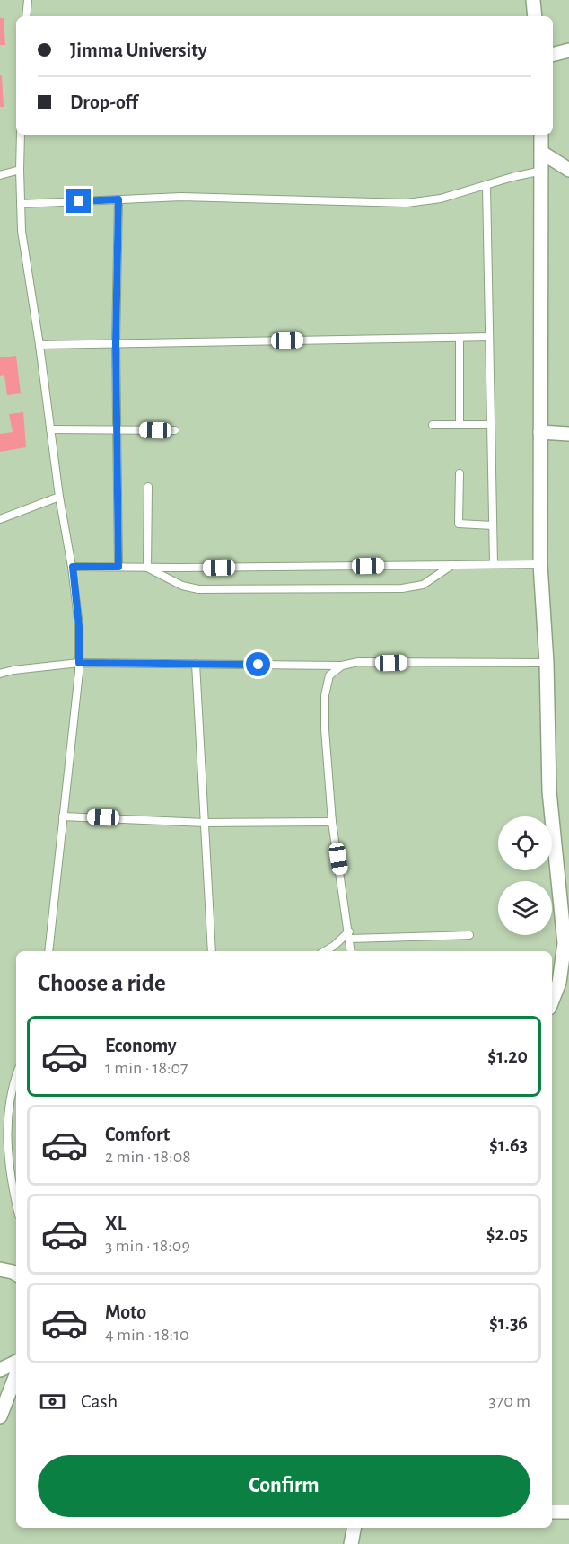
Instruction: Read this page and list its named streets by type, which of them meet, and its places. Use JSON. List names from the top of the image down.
{
  "page": {
    "banner": ["Jimma University", "Drop-off"],
    "heading": "Choose a ride",
    "list": [
      {
        "name": "Economy",
        "note": "1 min · 18:07",
        "value": "$1.20"
      },
      {
        "name": "Comfort",
        "note": "2 min · 18:08",
        "value": "$1.63"
      },
      {
        "name": "XL",
        "note": "3 min · 18:09",
        "value": "$2.05"
      },
      {
        "name": "Moto",
        "note": "4 min · 18:10",
        "value": "$1.36"
      }
    ],
    "pay": ["Cash", "370 m"],
    "buttons": "Confirm"
  }
}
